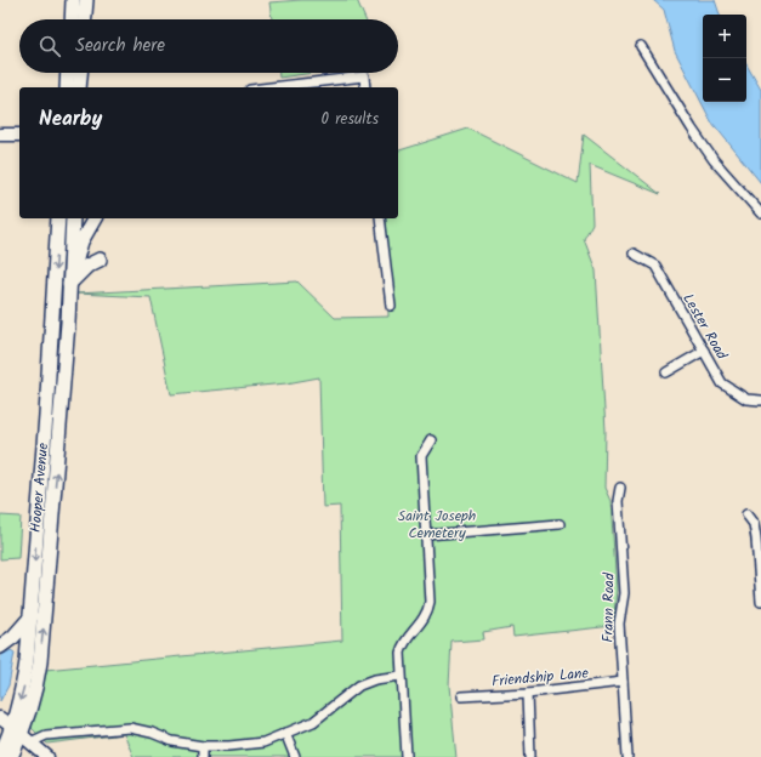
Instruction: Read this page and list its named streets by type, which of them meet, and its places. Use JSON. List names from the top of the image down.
{
  "streets": {
    "main road": ["Hooper Avenue"],
    "street": ["Lester Road", "Frann Road", "Friendship Lane"]
  },
  "crossings": [
    ["Frann Road", "Friendship Lane"]
  ],
  "parks": ["Saint Joseph Cemetery"],
  "page": {
    "map_buttons": ["+", "−"],
    "search": "Search here",
    "heading": ["Nearby", "0 results"]
  }
}
